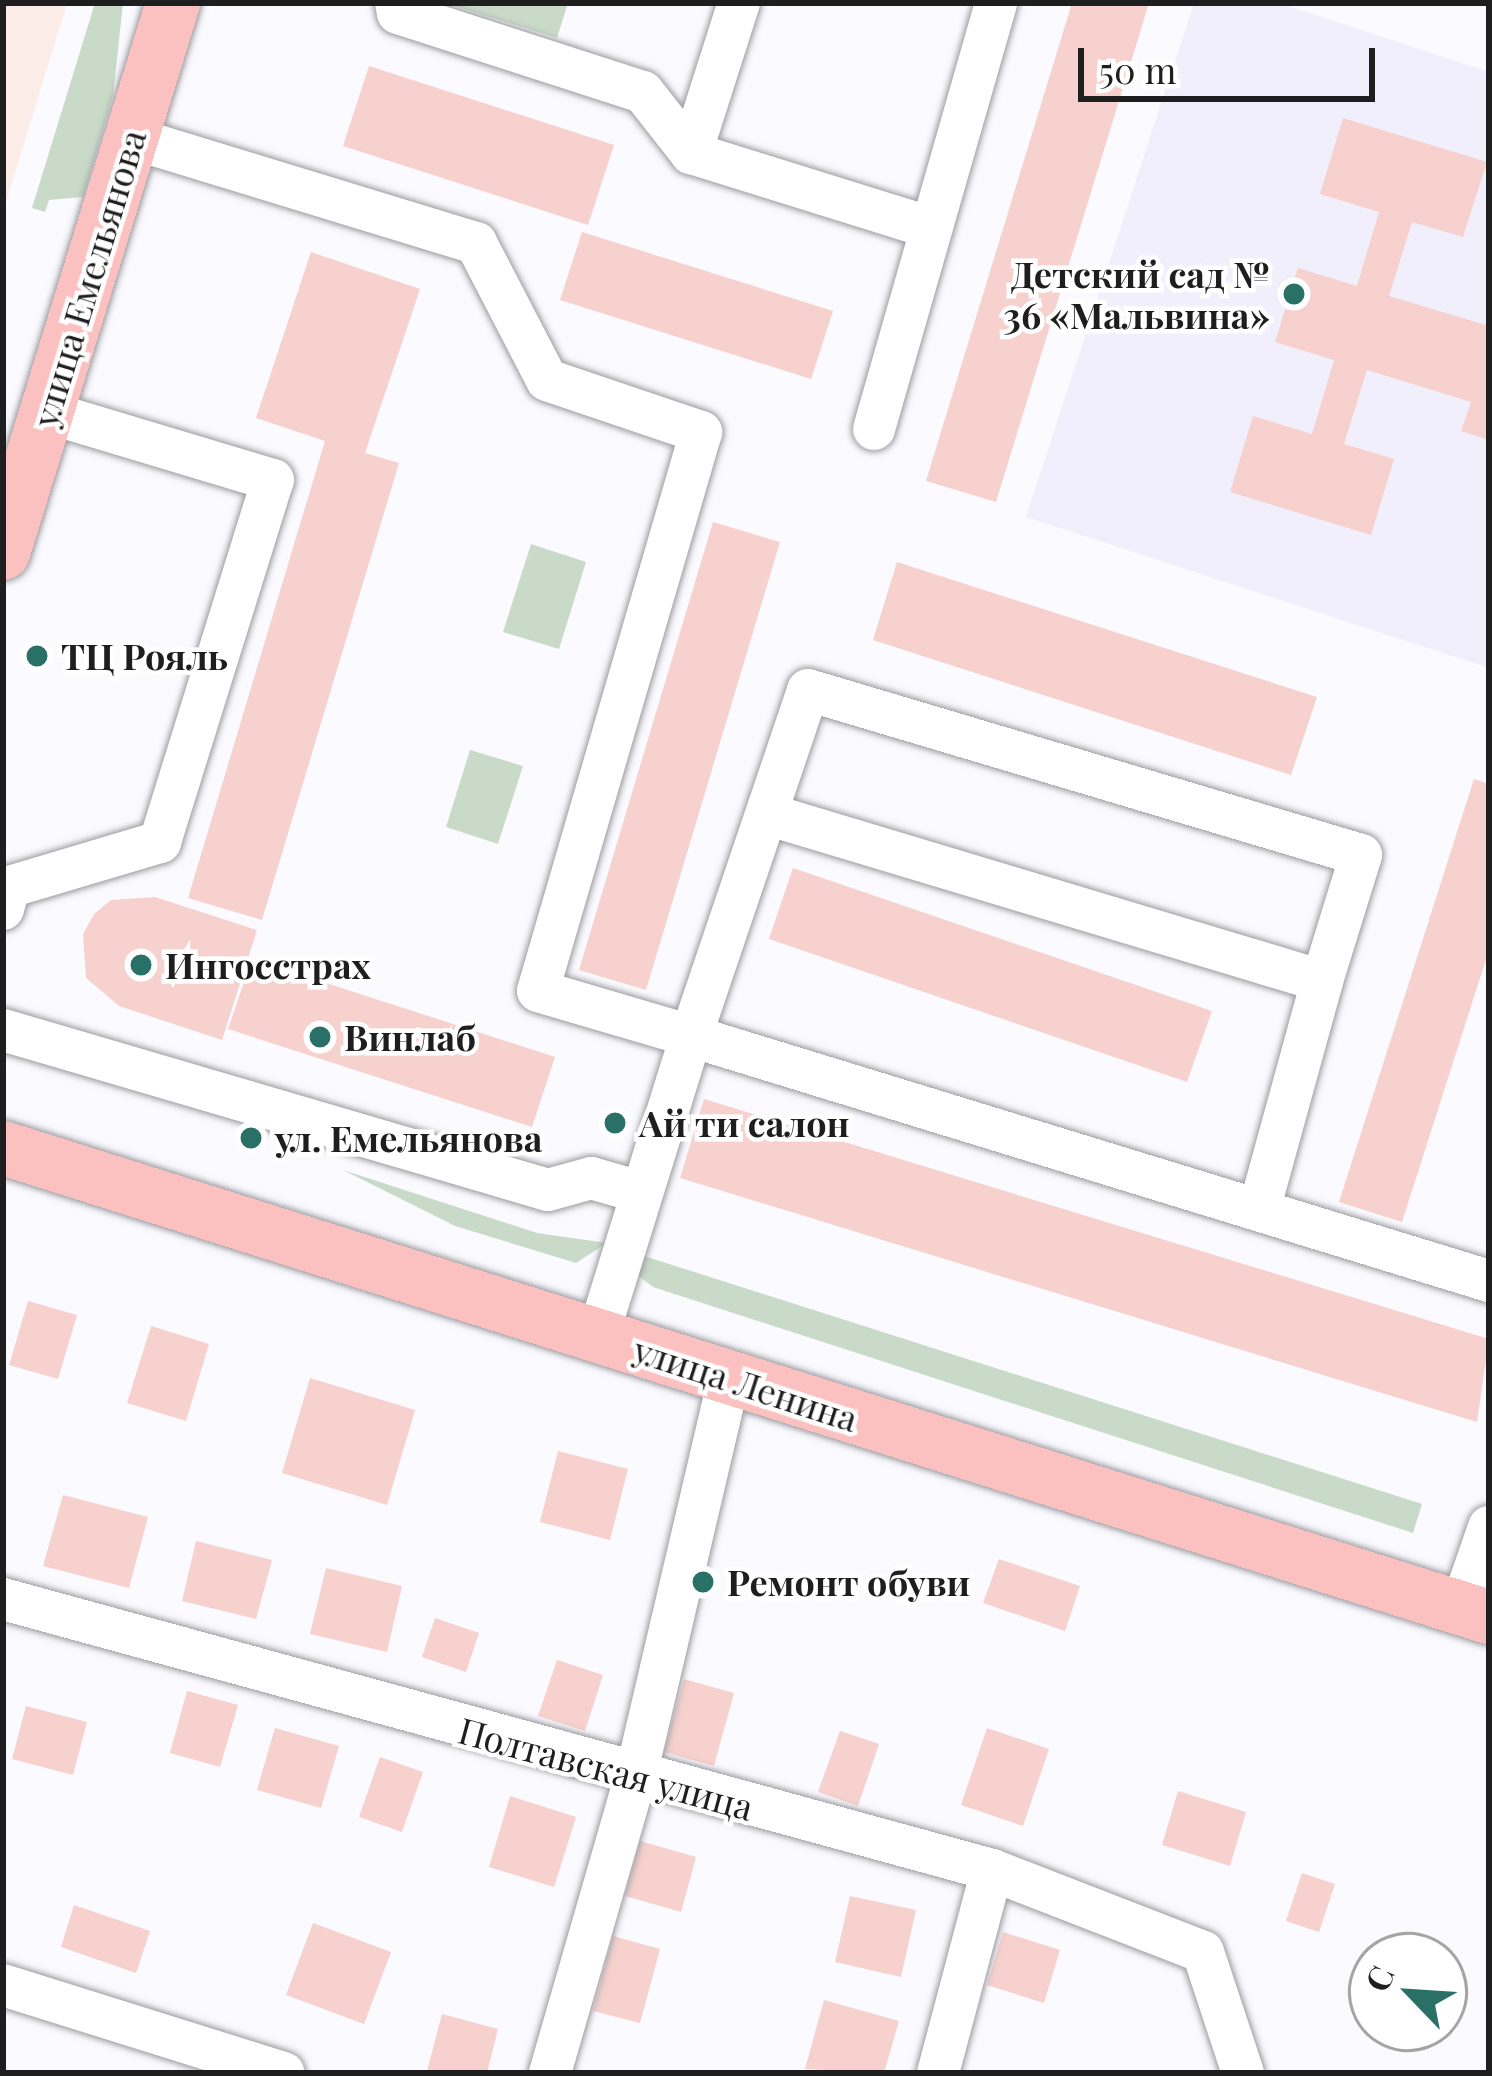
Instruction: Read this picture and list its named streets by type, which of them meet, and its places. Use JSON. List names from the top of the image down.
{
  "streets": {
    "main road": ["улица Емельянова", "улица Ленина"],
    "street": ["Полтавская улица"]
  },
  "places": [
    "Детский сад № 36 «Мальвина»",
    "ТЦ Рояль",
    "Ингосстрах",
    "Винлаб",
    "Ай ти салон",
    "ул. Емельянова",
    "Ремонт обуви"
  ],
  "scale_bar": "50 m",
  "north": "top left"
}
